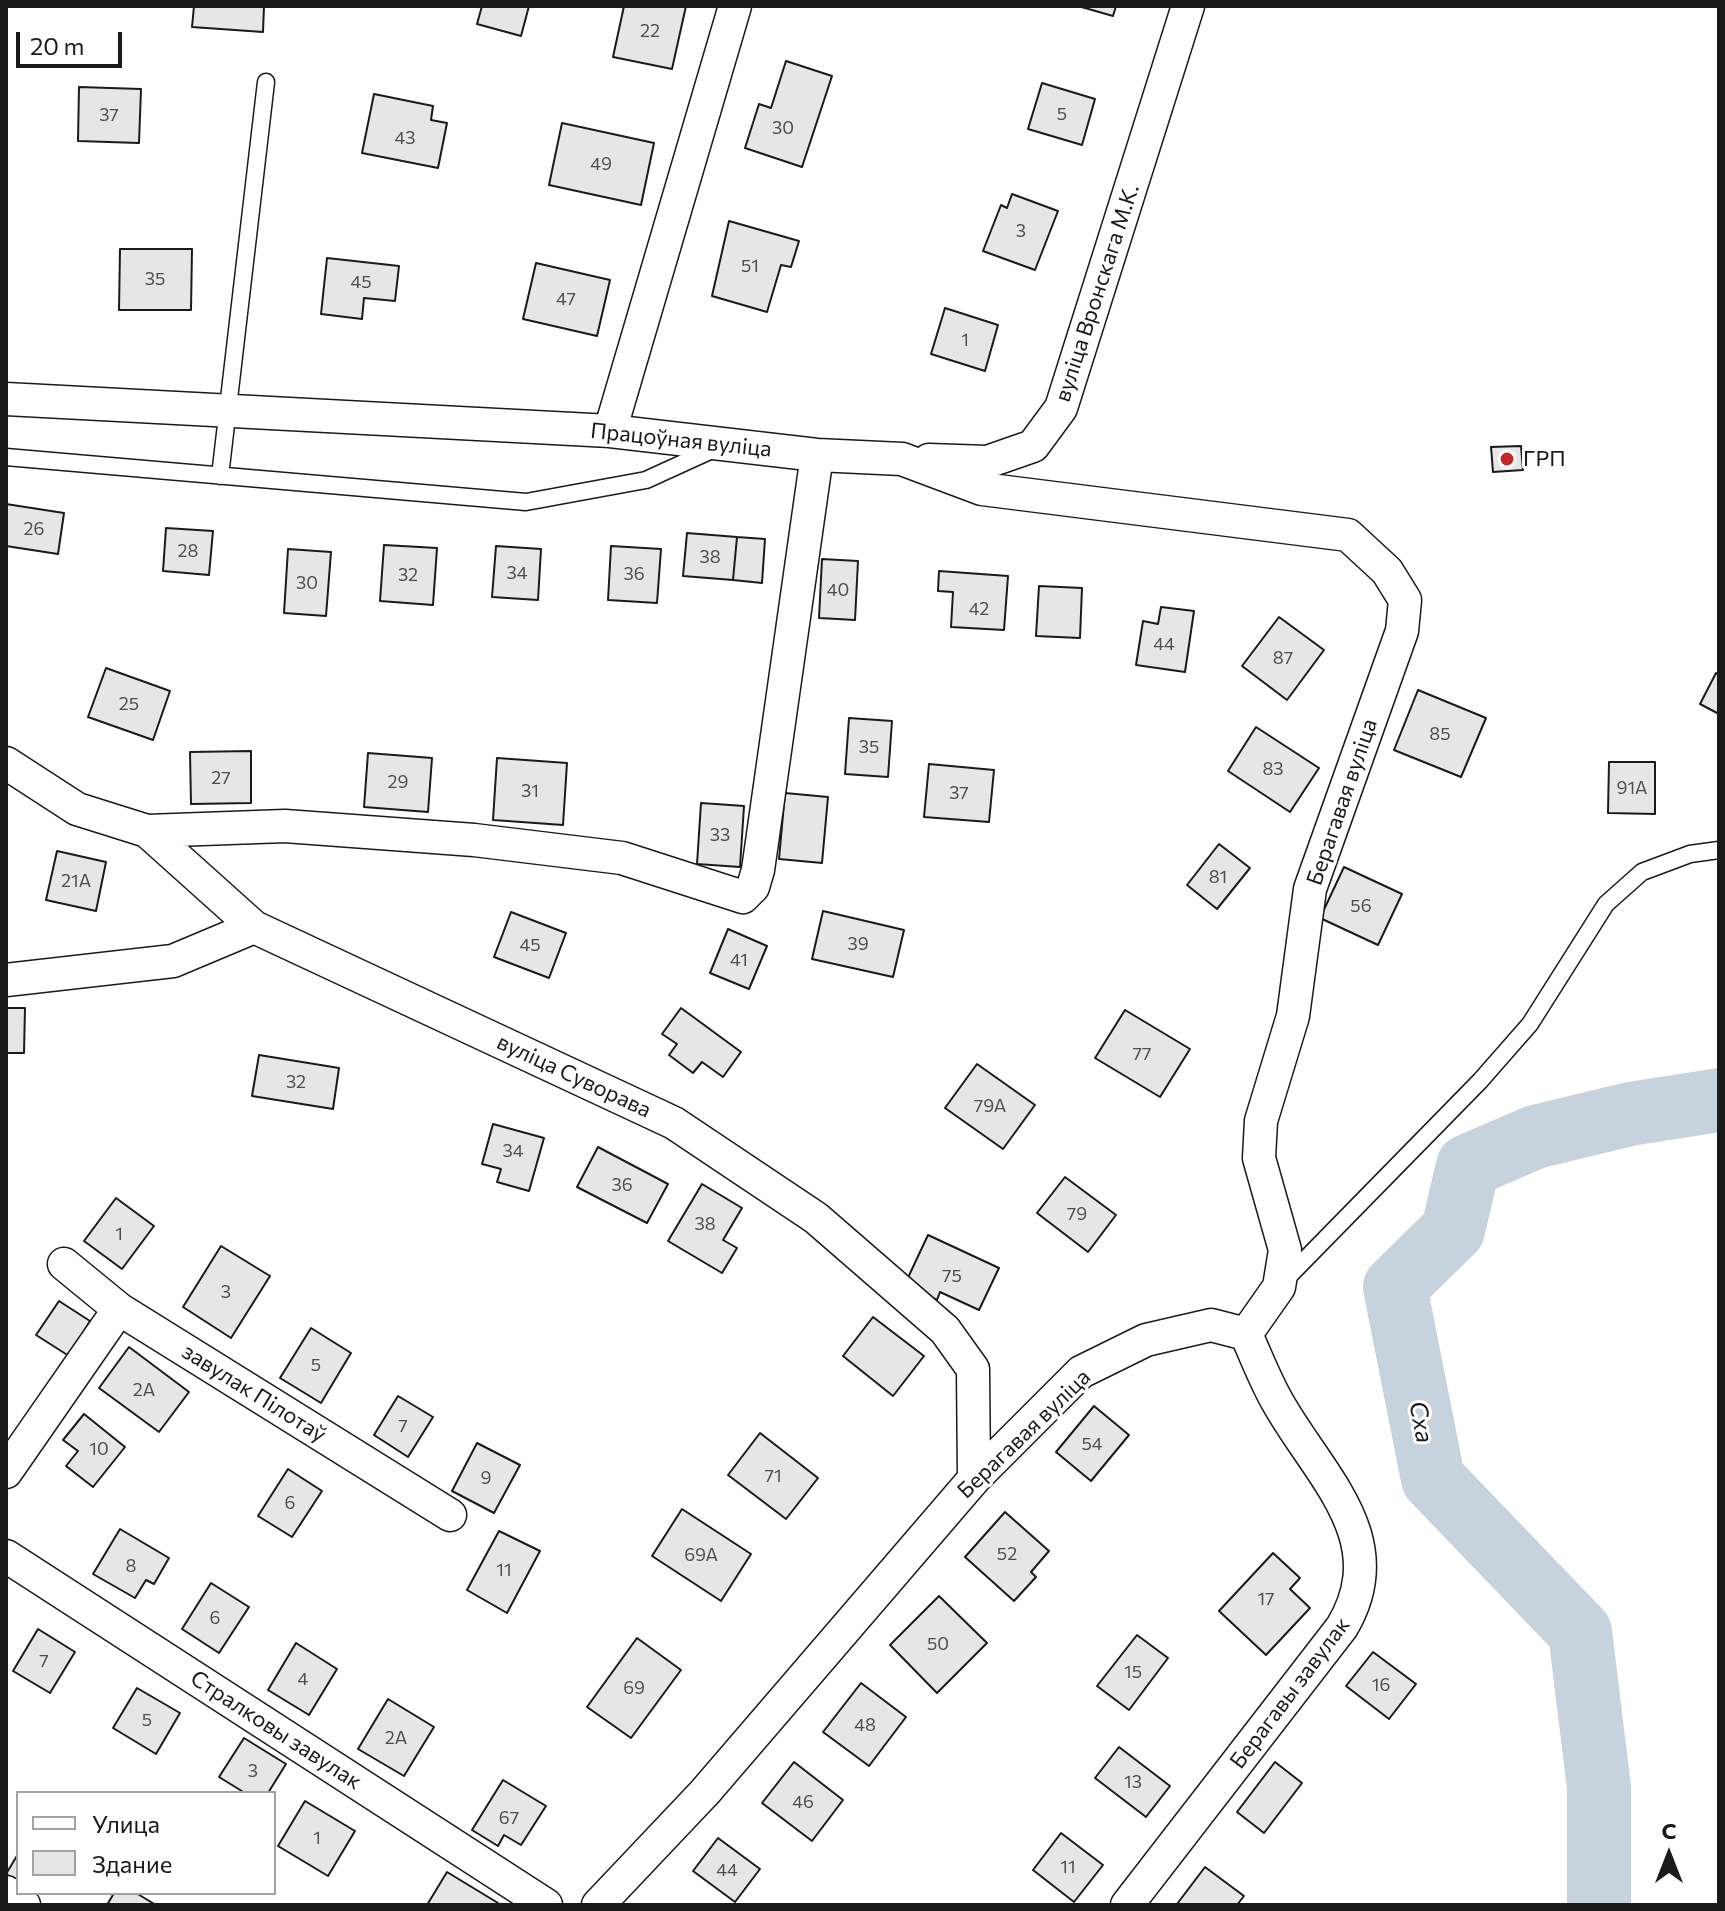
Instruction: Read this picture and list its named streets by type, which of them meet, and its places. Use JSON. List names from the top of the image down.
{
  "streets": {
    "street": [
      "вуліца Вронскага М.К.",
      "Працоўная вуліца",
      "Берагавая вуліца",
      "вуліца Суворава",
      "завулак Пілотаў",
      "Берагавы завулак",
      "Стралковы завулак"
    ]
  },
  "crossings": [
    ["вуліца Вронскага М.К.", "Працоўная вуліца"],
    ["Працоўная вуліца", "Берагавая вуліца"],
    ["Берагавая вуліца", "вуліца Суворава"],
    ["Берагавая вуліца", "Берагавы завулак"]
  ],
  "water": ["Сха"],
  "places": ["ГРП"],
  "house_numbers": [
    "22",
    "5",
    "37",
    "30",
    "43",
    "49",
    "3",
    "51",
    "35",
    "45",
    "47",
    "1",
    "26",
    "28",
    "38",
    "34",
    "36",
    "32",
    "30",
    "40",
    "42",
    "44",
    "87",
    "25",
    "85",
    "35",
    "83",
    "27",
    "29",
    "91А",
    "31",
    "37",
    "33",
    "81",
    "21А",
    "56",
    "39",
    "45",
    "41",
    "77",
    "32",
    "79А",
    "34",
    "36",
    "79",
    "38",
    "1",
    "75",
    "3",
    "5",
    "2А",
    "7",
    "54",
    "10",
    "71",
    "9",
    "6",
    "52",
    "69А",
    "8",
    "11",
    "17",
    "6",
    "50",
    "7",
    "15",
    "4",
    "16",
    "69",
    "5",
    "48",
    "2А",
    "3",
    "13",
    "46",
    "67",
    "1",
    "11",
    "44"
  ],
  "legend": ["Улица", "Здание"],
  "scale_bar": "20 m",
  "north": "top"
}
